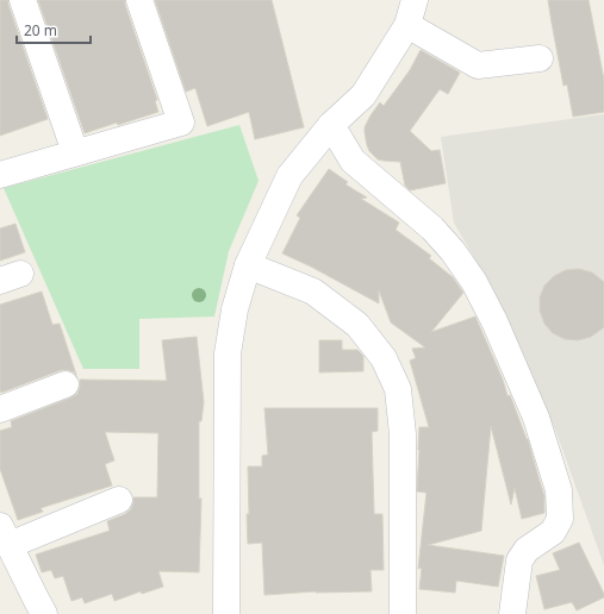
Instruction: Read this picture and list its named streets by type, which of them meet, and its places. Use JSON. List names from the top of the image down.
{
  "scale_bar": "20 m"
}
